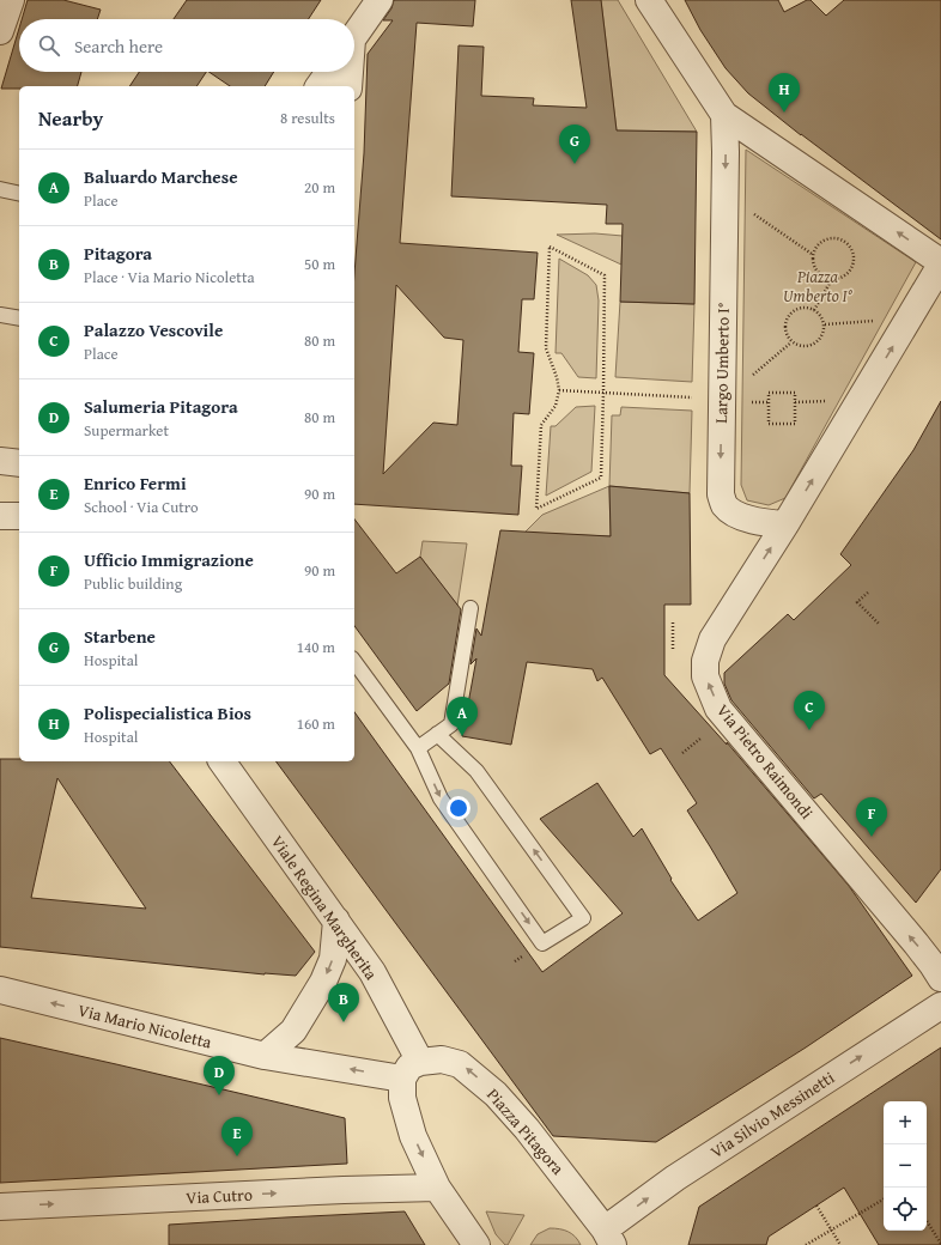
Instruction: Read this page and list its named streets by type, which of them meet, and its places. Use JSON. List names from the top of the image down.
{
  "streets": {
    "street": [
      "Largo Umberto I°",
      "Via Pietro Raimondi",
      "Viale Regina Margherita",
      "Via Mario Nicoletta",
      "Via Silvio Messinetti",
      "Piazza Pitagora",
      "Via Cutro"
    ]
  },
  "crossings": [
    ["Largo Umberto I°", "Via Pietro Raimondi"],
    ["Viale Regina Margherita", "Via Mario Nicoletta"],
    ["Viale Regina Margherita", "Piazza Pitagora"],
    ["Via Mario Nicoletta", "Piazza Pitagora"],
    ["Via Silvio Messinetti", "Piazza Pitagora"]
  ],
  "one_way": [
    "Largo Umberto I°",
    "Via Pietro Raimondi",
    "Via Mario Nicoletta",
    "Via Silvio Messinetti",
    "Piazza Pitagora",
    "Via Cutro"
  ],
  "parks": ["Piazza Umberto I°"],
  "page": {
    "search": "Search here",
    "pins": [
      "H",
      "G",
      "C",
      "A",
      "F",
      "B",
      "D",
      "E"
    ],
    "heading": ["Nearby", "8 results"],
    "list": [
      {
        "mark": "A",
        "name": "Baluardo Marchese",
        "note": "Place",
        "value": "20 m"
      },
      {
        "mark": "B",
        "name": "Pitagora",
        "note": "Place · Via Mario Nicoletta",
        "value": "50 m"
      },
      {
        "mark": "C",
        "name": "Palazzo Vescovile",
        "note": "Place",
        "value": "80 m"
      },
      {
        "mark": "D",
        "name": "Salumeria Pitagora",
        "note": "Supermarket",
        "value": "80 m"
      },
      {
        "mark": "E",
        "name": "Enrico Fermi",
        "note": "School · Via Cutro",
        "value": "90 m"
      },
      {
        "mark": "F",
        "name": "Ufficio Immigrazione",
        "note": "Public building",
        "value": "90 m"
      },
      {
        "mark": "G",
        "name": "Starbene",
        "note": "Hospital",
        "value": "140 m"
      },
      {
        "mark": "H",
        "name": "Polispecialistica Bios",
        "note": "Hospital",
        "value": "160 m"
      }
    ],
    "map_buttons": ["+", "−"]
  }
}
